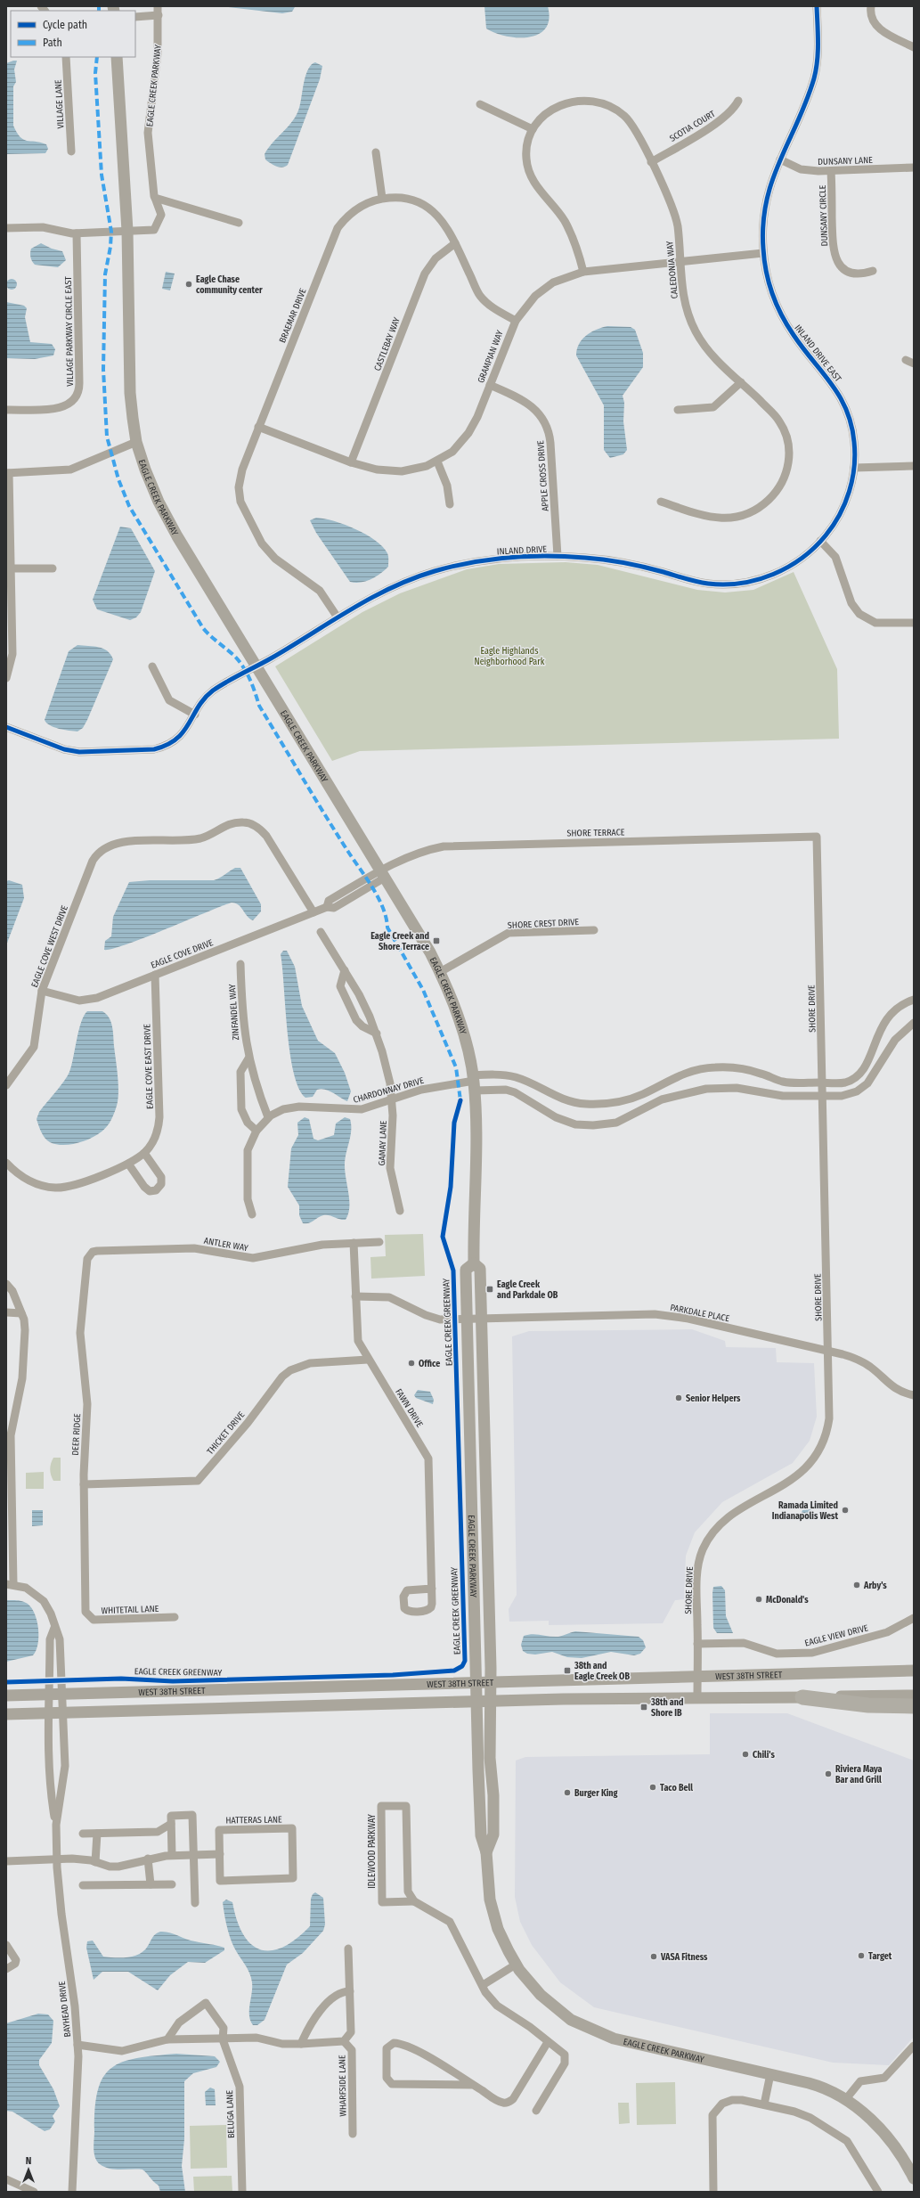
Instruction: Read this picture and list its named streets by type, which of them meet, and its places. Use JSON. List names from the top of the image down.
{
  "streets": {
    "main road": ["EAGLE CREEK PARKWAY", "WEST 38TH STREET"],
    "street": [
      "VILLAGE LANE",
      "SCOTIA COURT",
      "DUNSANY LANE",
      "DUNSANY CIRCLE",
      "CALEDONIA WAY",
      "BRAEMAR DRIVE",
      "VILLAGE PARKWAY CIRCLE EAST",
      "CASTLEBAY WAY",
      "INLAND DRIVE EAST",
      "GRAMPIAN WAY",
      "APPLE CROSS DRIVE",
      "INLAND DRIVE",
      "SHORE TERRACE",
      "SHORE CREST DRIVE",
      "EAGLE COVE WEST DRIVE",
      "EAGLE COVE DRIVE",
      "SHORE DRIVE",
      "ZINFANDEL WAY",
      "EAGLE COVE EAST DRIVE",
      "CHARDONNAY DRIVE",
      "GAMAY LANE",
      "ANTLER WAY",
      "PARKDALE PLACE",
      "FAWN DRIVE",
      "THICKET DRIVE",
      "DEER RIDGE",
      "WHITETAIL LANE",
      "EAGLE VIEW DRIVE",
      "HATTERAS LANE",
      "IDLEWOOD PARKWAY",
      "BAYHEAD DRIVE",
      "WHARFSIDE LANE",
      "BELUGA LANE"
    ],
    "cycle path": ["EAGLE CREEK GREENWAY"]
  },
  "crossings": [
    ["EAGLE CREEK PARKWAY", "INLAND DRIVE"],
    ["EAGLE CREEK PARKWAY", "SHORE TERRACE"],
    ["EAGLE CREEK PARKWAY", "SHORE CREST DRIVE"],
    ["EAGLE CREEK PARKWAY", "EAGLE COVE DRIVE"],
    ["EAGLE CREEK PARKWAY", "CHARDONNAY DRIVE"],
    ["EAGLE CREEK PARKWAY", "PARKDALE PLACE"],
    ["EAGLE CREEK PARKWAY", "WEST 38TH STREET"],
    ["SCOTIA COURT", "CALEDONIA WAY"],
    ["DUNSANY LANE", "DUNSANY CIRCLE"],
    ["DUNSANY LANE", "INLAND DRIVE EAST"],
    ["CALEDONIA WAY", "GRAMPIAN WAY"],
    ["BRAEMAR DRIVE", "CASTLEBAY WAY"],
    ["BRAEMAR DRIVE", "GRAMPIAN WAY"],
    ["BRAEMAR DRIVE", "INLAND DRIVE"],
    ["CASTLEBAY WAY", "GRAMPIAN WAY"],
    ["INLAND DRIVE EAST", "GRAMPIAN WAY"],
    ["INLAND DRIVE EAST", "INLAND DRIVE"],
    ["GRAMPIAN WAY", "APPLE CROSS DRIVE"],
    ["APPLE CROSS DRIVE", "INLAND DRIVE"],
    ["SHORE TERRACE", "EAGLE COVE DRIVE"],
    ["SHORE TERRACE", "SHORE DRIVE"],
    ["EAGLE COVE WEST DRIVE", "EAGLE COVE DRIVE"],
    ["EAGLE COVE DRIVE", "EAGLE COVE EAST DRIVE"],
    ["SHORE DRIVE", "PARKDALE PLACE"],
    ["SHORE DRIVE", "EAGLE VIEW DRIVE"],
    ["SHORE DRIVE", "WEST 38TH STREET"],
    ["ZINFANDEL WAY", "CHARDONNAY DRIVE"],
    ["CHARDONNAY DRIVE", "GAMAY LANE"],
    ["ANTLER WAY", "FAWN DRIVE"],
    ["ANTLER WAY", "DEER RIDGE"],
    ["PARKDALE PLACE", "FAWN DRIVE"],
    ["FAWN DRIVE", "THICKET DRIVE"],
    ["THICKET DRIVE", "DEER RIDGE"],
    ["DEER RIDGE", "WHITETAIL LANE"],
    ["WEST 38TH STREET", "BAYHEAD DRIVE"]
  ],
  "parks": ["Eagle Highlands Neighborhood Park"],
  "places": {
    "other": [
      "Eagle Chase community center",
      "Office",
      "Senior Helpers",
      "Ramada Limited Indianapolis West",
      "Arby's",
      "McDonald's",
      "Chili's",
      "Riviera Maya Bar and Grill",
      "Taco Bell",
      "Burger King",
      "Target",
      "VASA Fitness"
    ],
    "transit": [
      "Eagle Creek and Shore Terrace",
      "Eagle Creek and Parkdale OB",
      "38th and Eagle Creek OB",
      "38th and Shore IB"
    ]
  },
  "legend": ["Cycle path", "Path"],
  "north": "top"
}
